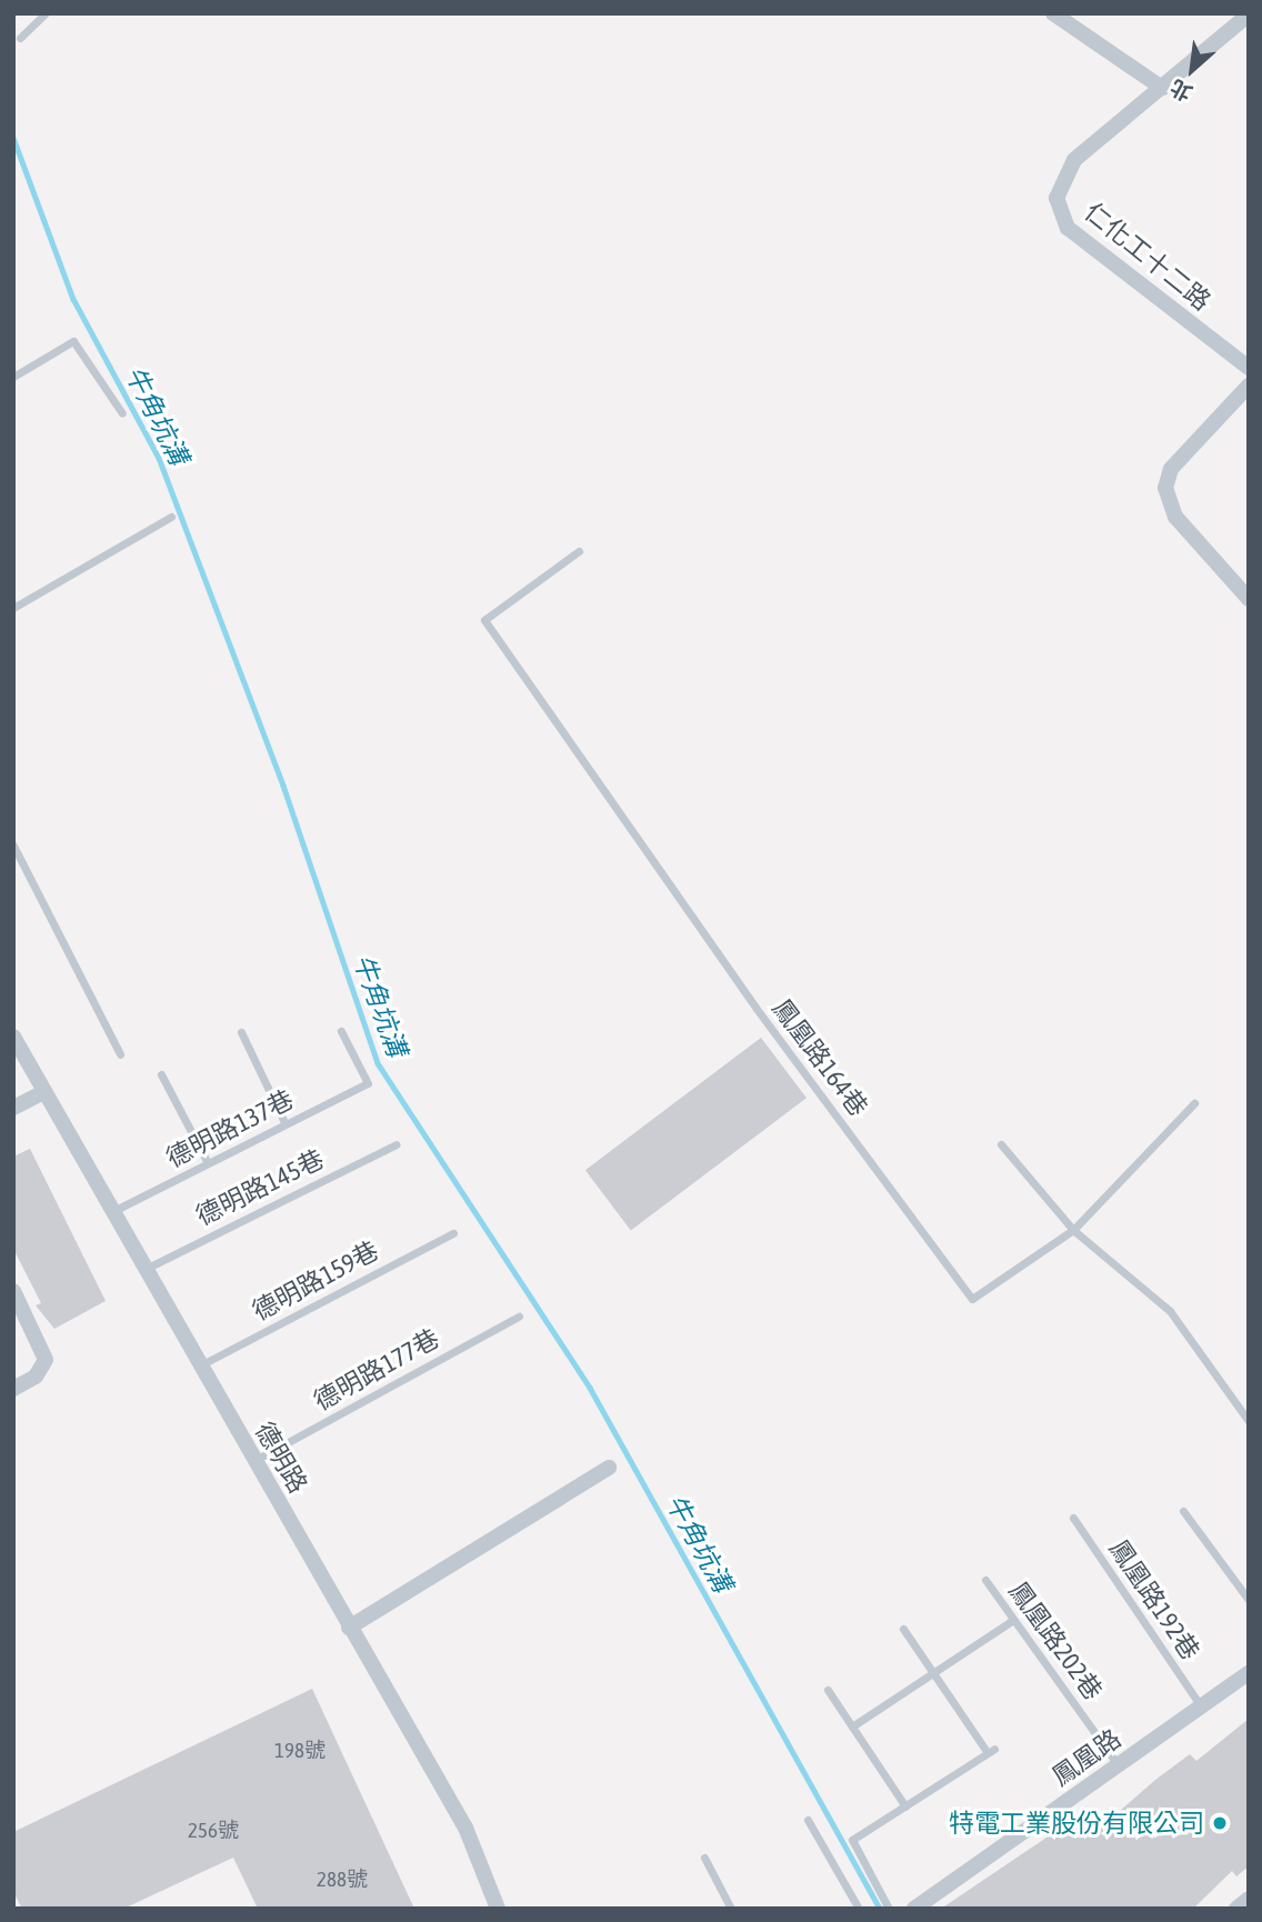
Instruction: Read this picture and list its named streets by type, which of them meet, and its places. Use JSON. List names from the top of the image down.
{
  "streets": {
    "street": ["仁化工十二路", "德明路", "鳳凰路"],
    "lane": [
      "鳳凰路164巷",
      "德明路137巷",
      "德明路145巷",
      "德明路159巷",
      "德明路177巷",
      "鳳凰路192巷",
      "鳳凰路202巷"
    ]
  },
  "crossings": [
    ["德明路137巷", "德明路"],
    ["德明路145巷", "德明路"],
    ["德明路159巷", "德明路"],
    ["德明路177巷", "德明路"],
    ["鳳凰路192巷", "鳳凰路"],
    ["鳳凰路202巷", "鳳凰路"]
  ],
  "water": ["牛角坑溝"],
  "places": ["特電工業股份有限公司"],
  "house_numbers": ["198號", "256號", "288號"],
  "north": "bottom left"
}
